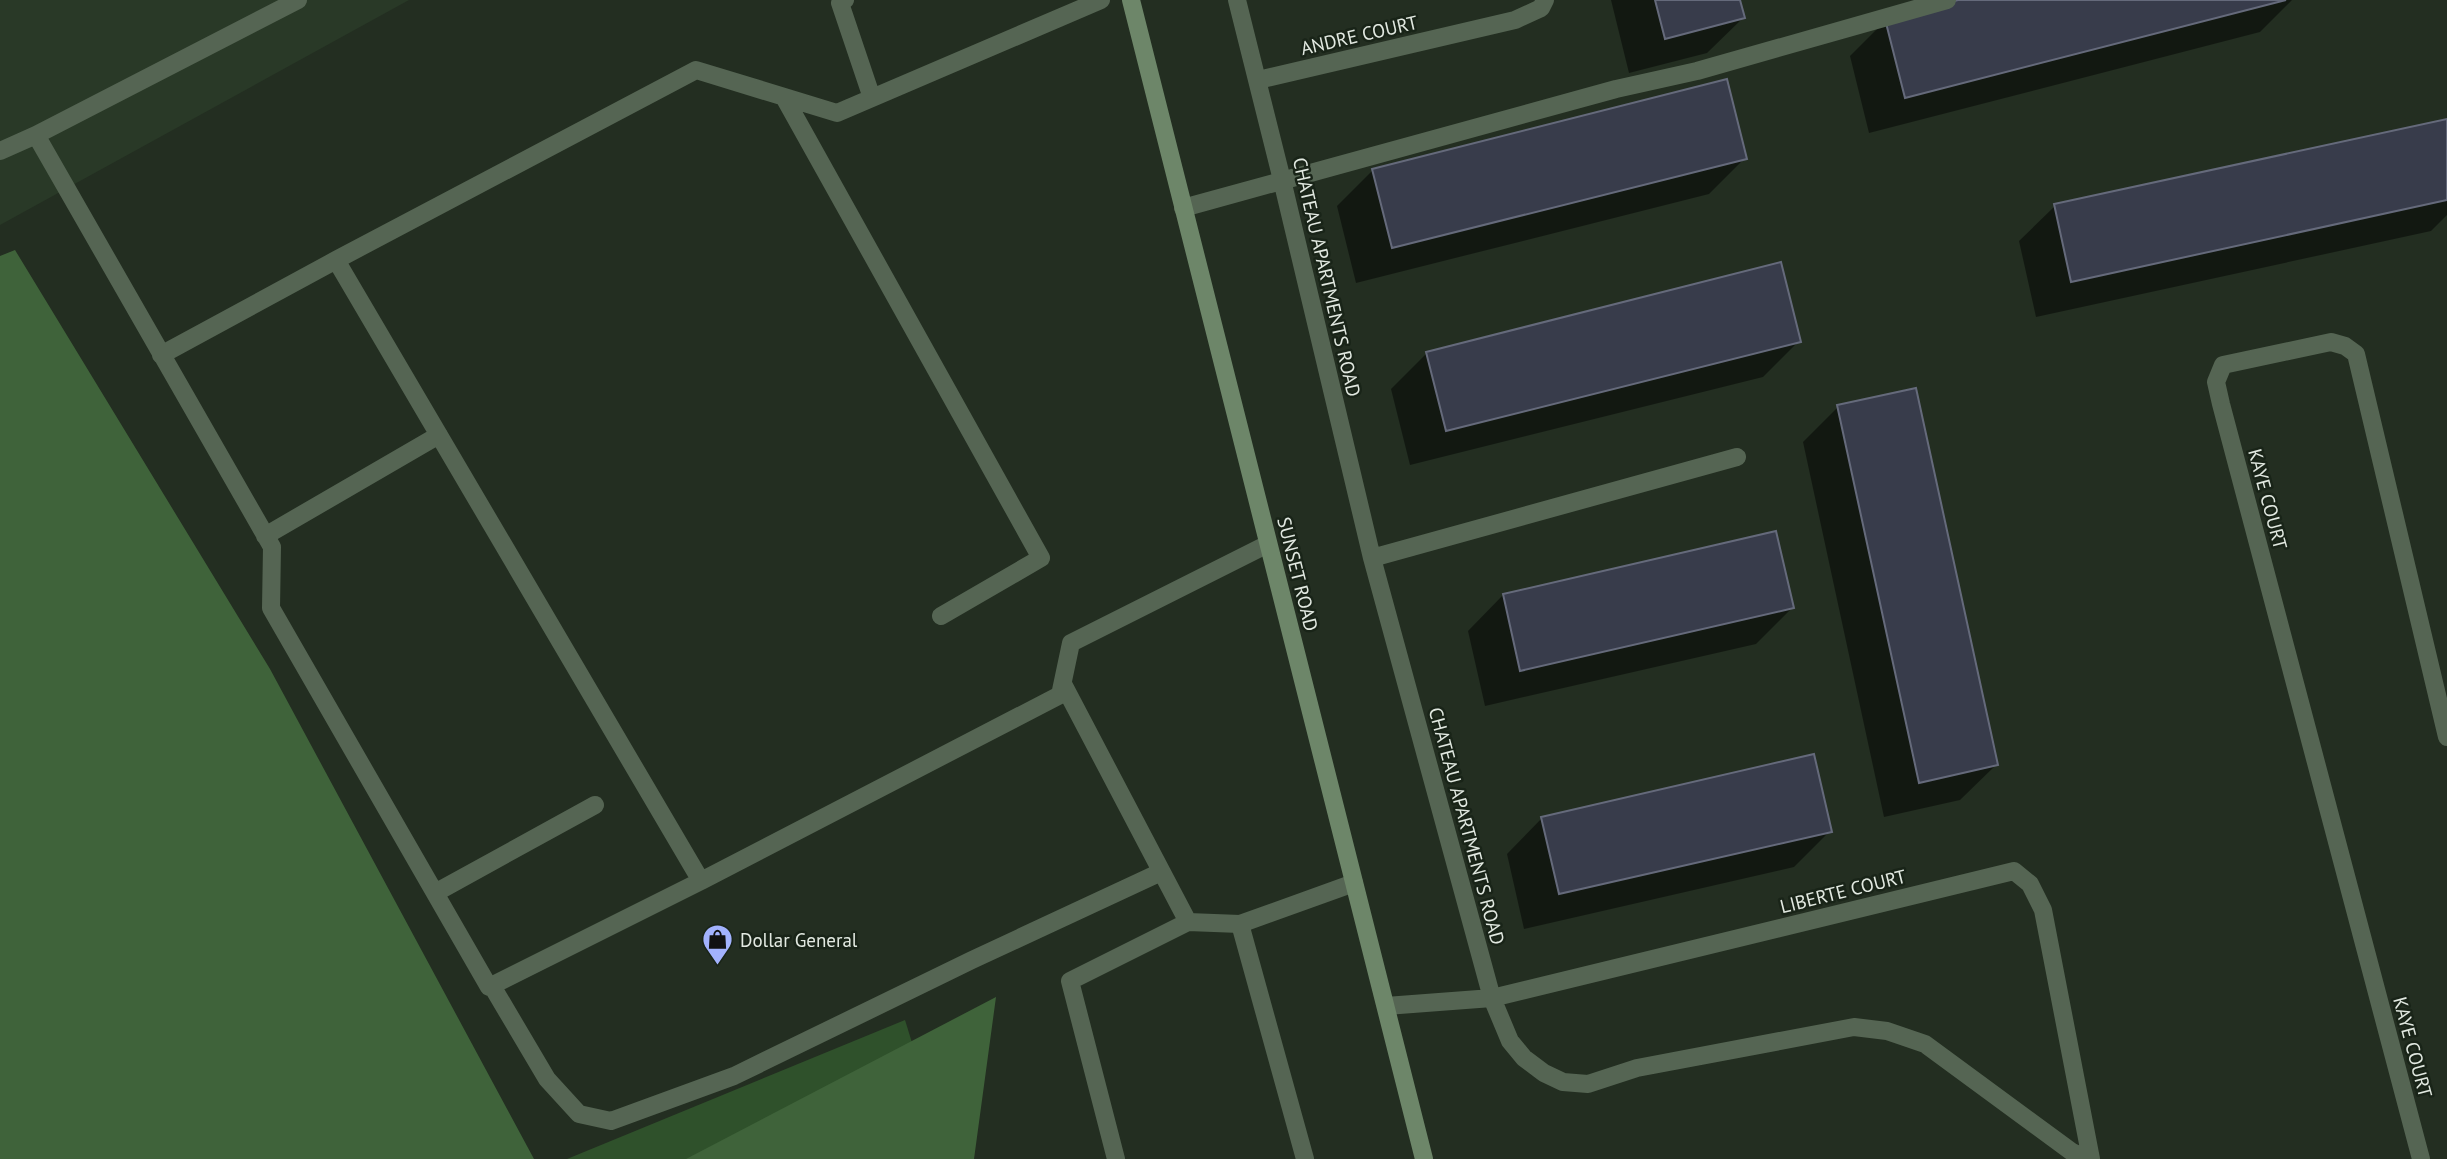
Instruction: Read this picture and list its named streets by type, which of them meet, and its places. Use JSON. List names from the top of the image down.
{
  "streets": {
    "street": ["SUNSET ROAD"],
    "lane": [
      "ANDRE COURT",
      "CHATEAU APARTMENTS ROAD",
      "KAYE COURT",
      "LIBERTE COURT"
    ]
  },
  "crossings": [
    ["ANDRE COURT", "CHATEAU APARTMENTS ROAD"],
    ["CHATEAU APARTMENTS ROAD", "LIBERTE COURT"],
    ["SUNSET ROAD", "LIBERTE COURT"]
  ],
  "places": {
    "shop": ["Dollar General"]
  }
}
